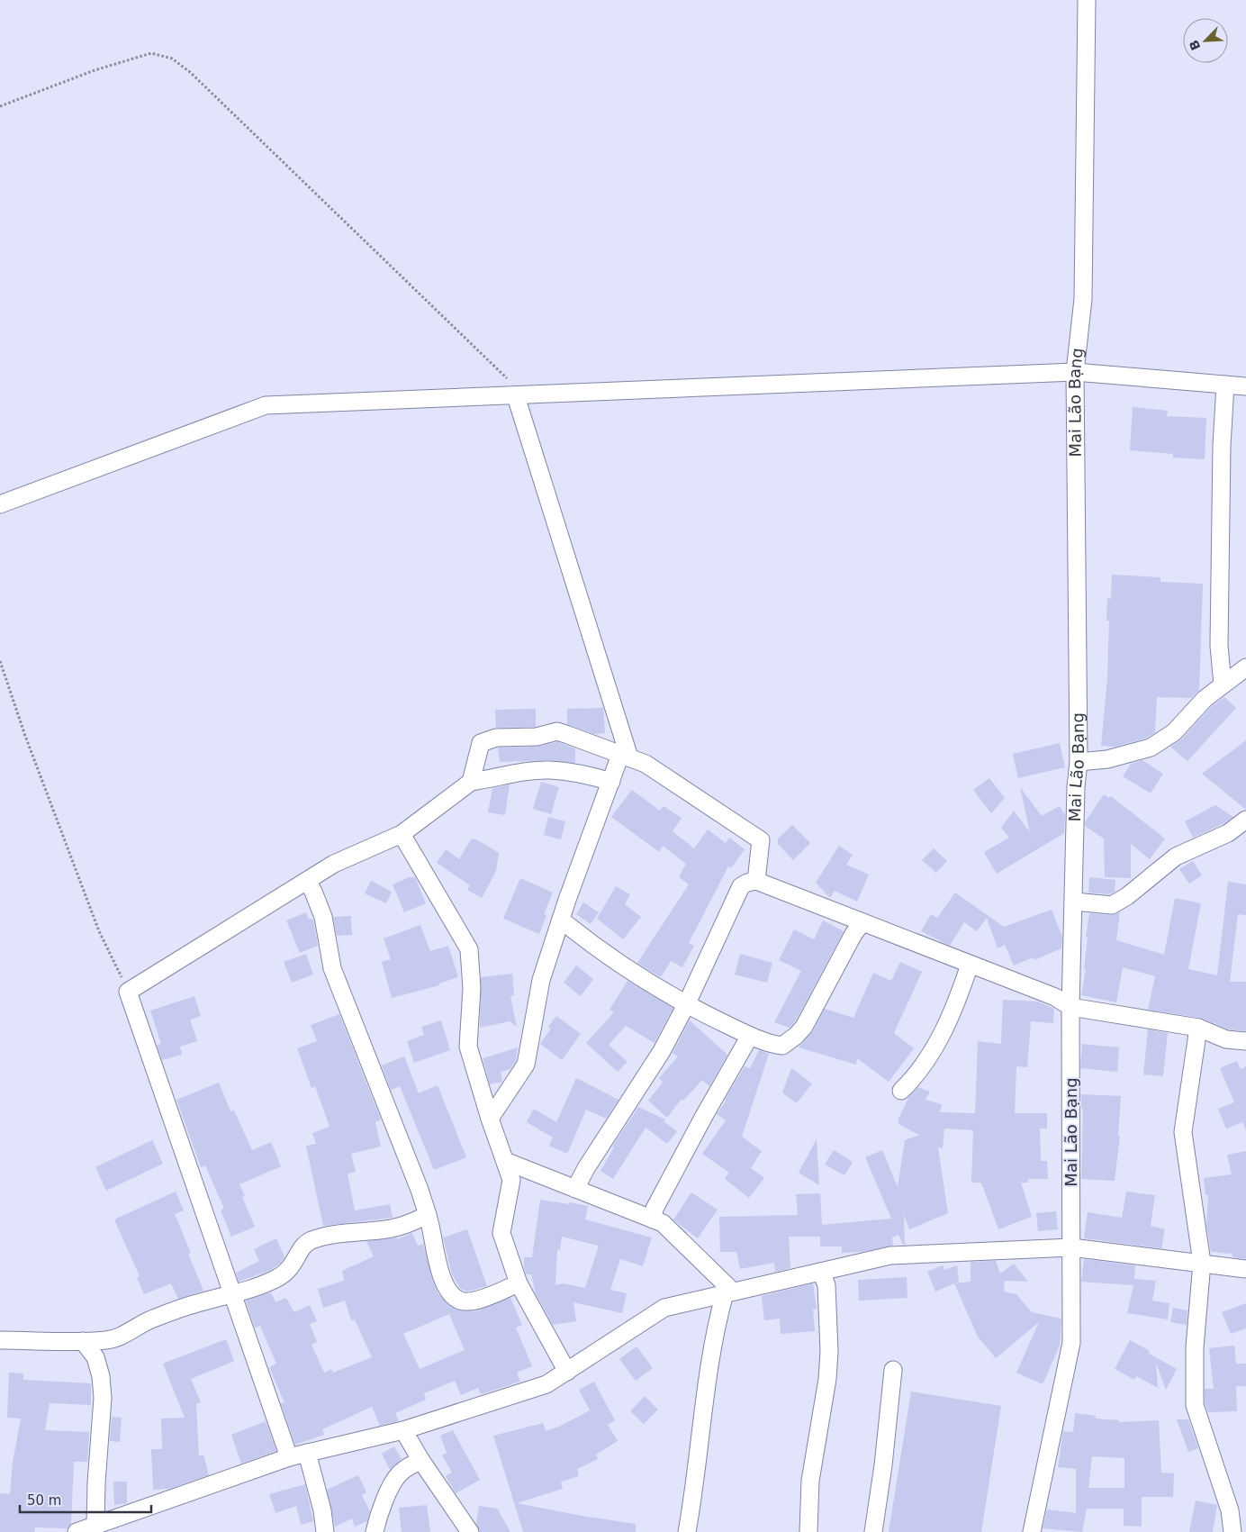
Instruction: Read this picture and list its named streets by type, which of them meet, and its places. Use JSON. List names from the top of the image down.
{
  "streets": {
    "street": ["Mai Lão Bạng"]
  },
  "scale_bar": "50 m",
  "north": "bottom left"
}
